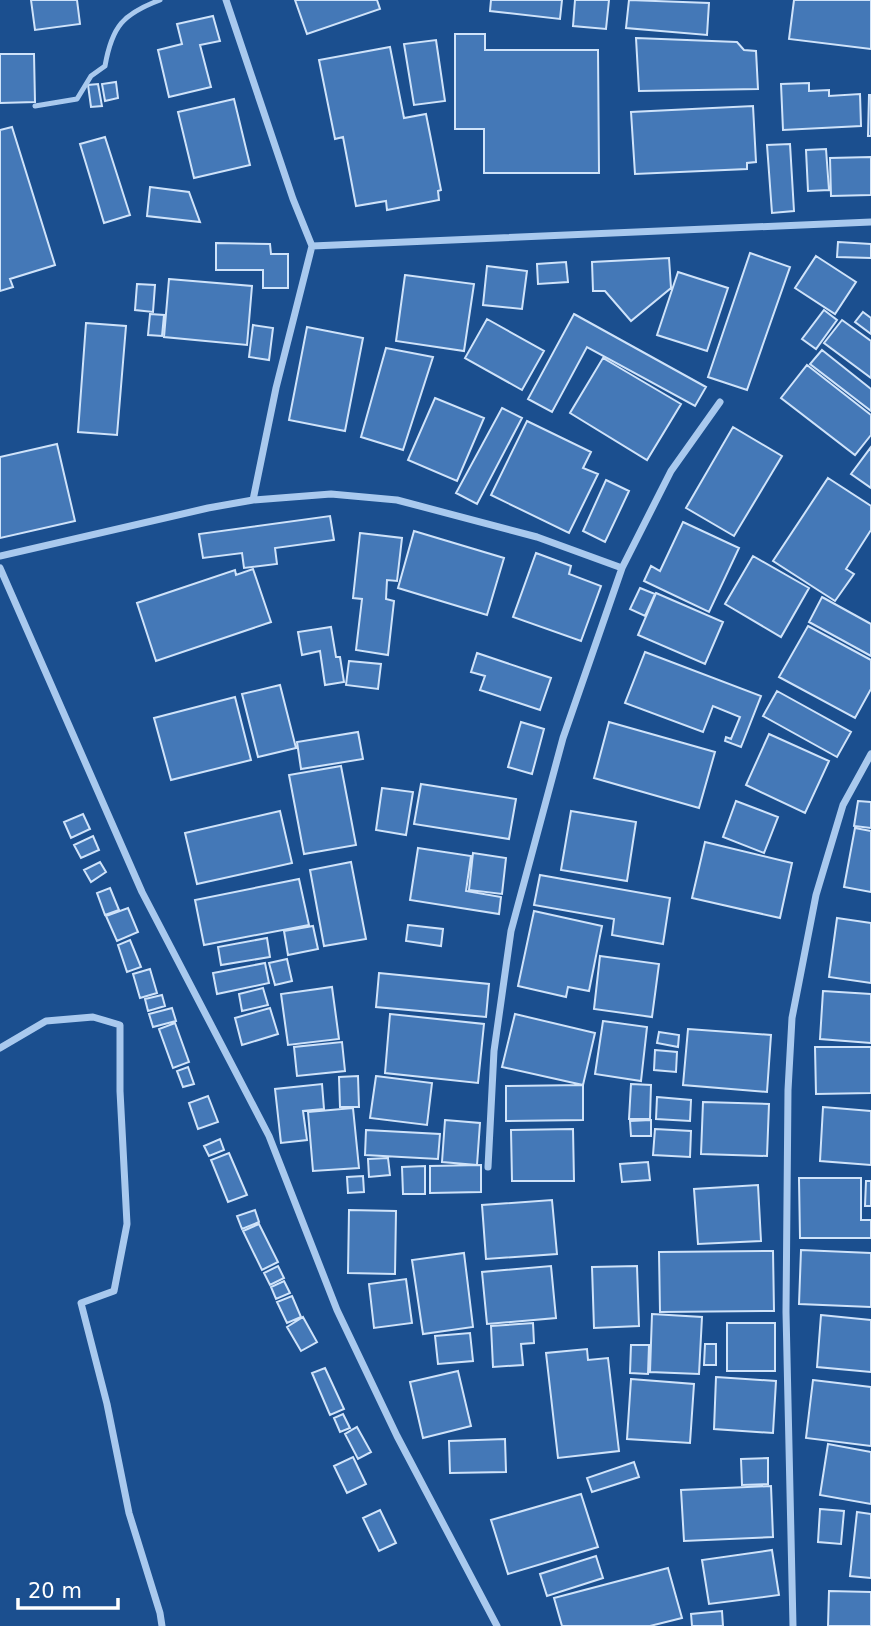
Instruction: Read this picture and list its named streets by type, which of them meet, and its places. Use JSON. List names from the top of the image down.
{
  "scale_bar": "20 m"
}
